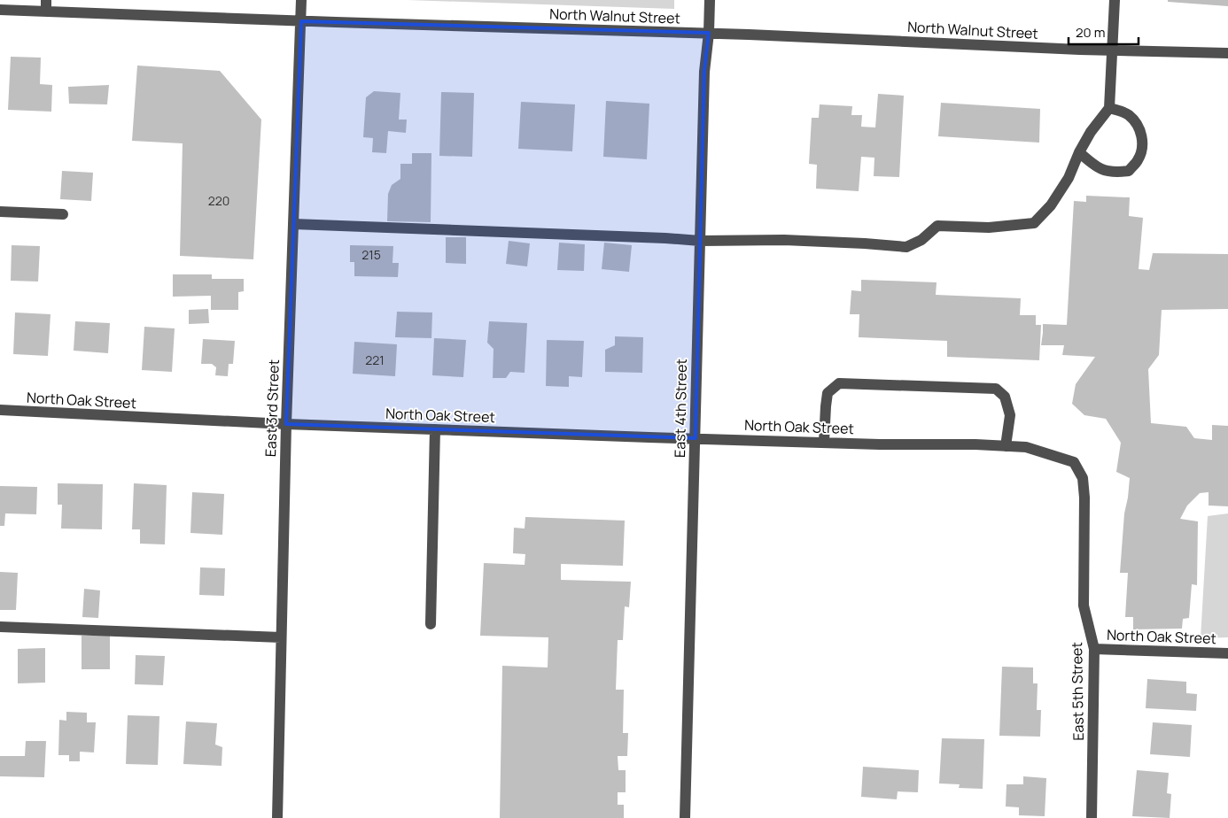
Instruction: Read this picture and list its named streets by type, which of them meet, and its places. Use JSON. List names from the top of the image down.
{
  "streets": {
    "street": [
      "North Walnut Street",
      "North Oak Street",
      "East 3rd Street",
      "East 4th Street",
      "East 5th Street"
    ]
  },
  "crossings": [
    ["North Walnut Street", "East 3rd Street"],
    ["North Walnut Street", "East 4th Street"],
    ["North Oak Street", "East 3rd Street"],
    ["North Oak Street", "East 4th Street"],
    ["North Oak Street", "East 5th Street"]
  ],
  "house_numbers": ["220", "215", "221"],
  "scale_bar": "20 m"
}
